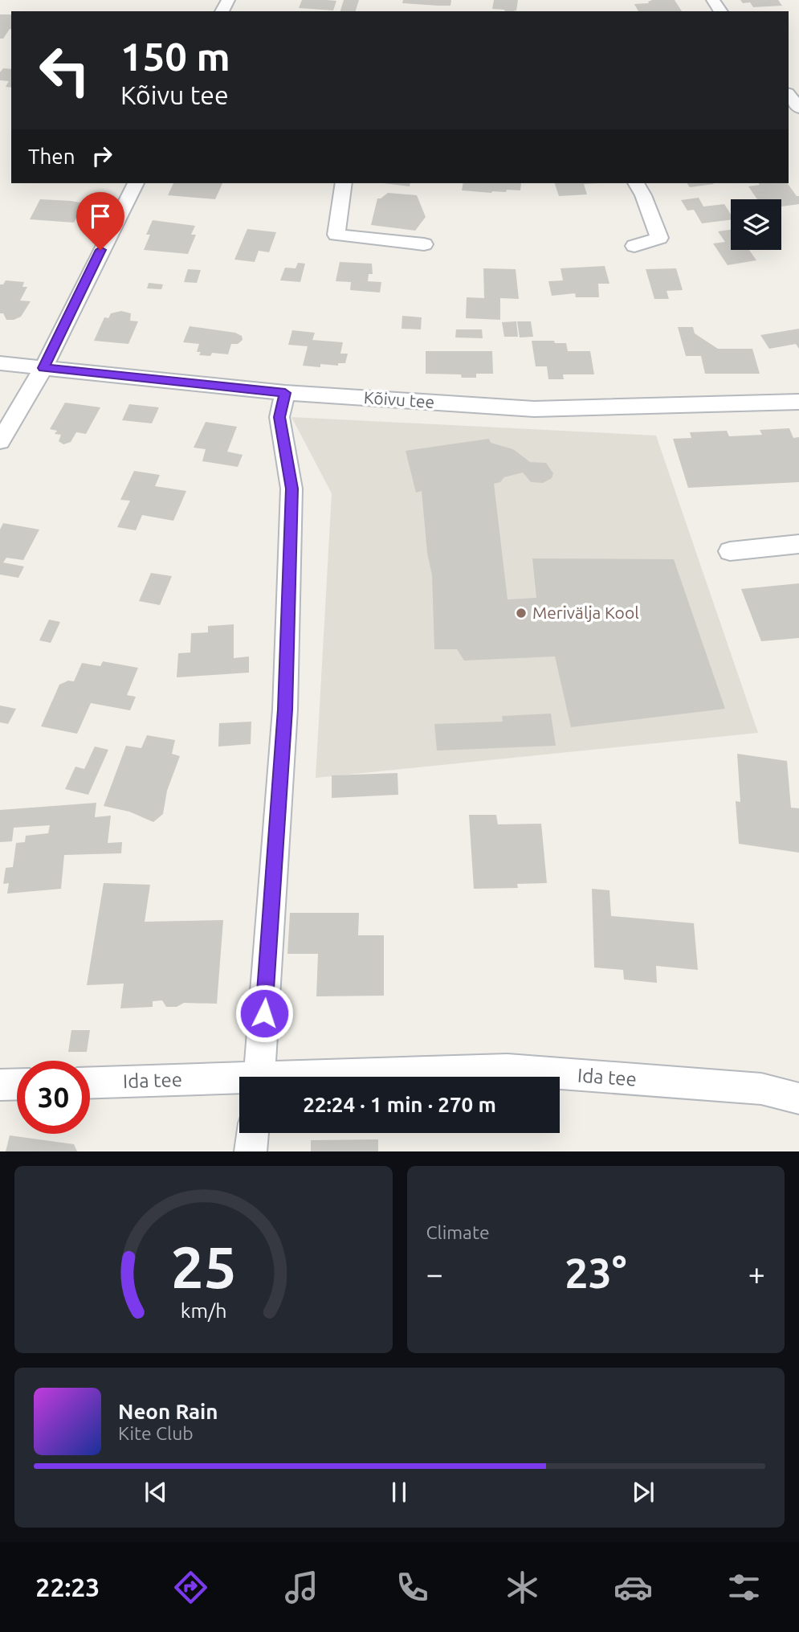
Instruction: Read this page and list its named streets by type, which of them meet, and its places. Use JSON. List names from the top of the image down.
{
  "streets": {
    "street": ["Kõivu tee", "Ida tee"]
  },
  "places": ["Merivälja Kool"],
  "page": {
    "turn": ["150 m", "Kõivu tee"],
    "then": "Then",
    "limit": "30",
    "trip": "22:24 · 1 min · 270 m",
    "tile": "Climate",
    "heat": ["−", "23°", "+"],
    "song": ["Neon Rain", "Kite Club"],
    "tabs": "22:23",
    "gauge": ["25", "km/h"]
  }
}
